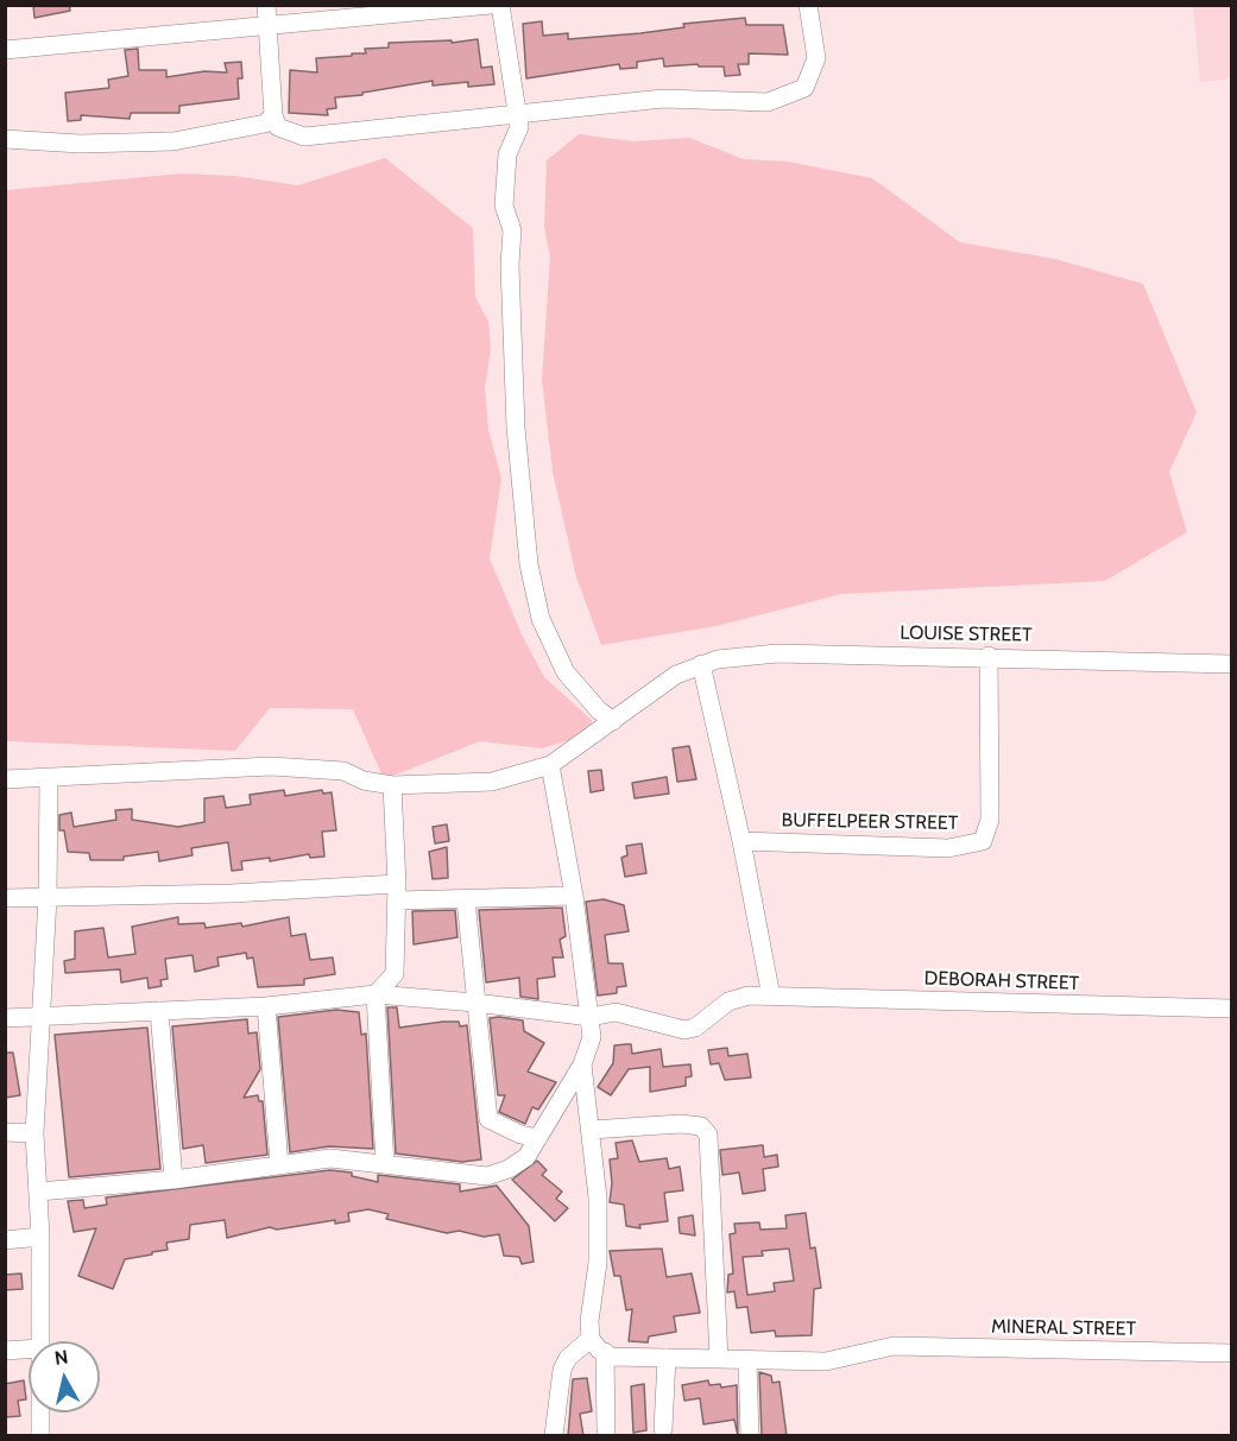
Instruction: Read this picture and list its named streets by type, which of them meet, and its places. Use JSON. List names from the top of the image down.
{
  "streets": {
    "street": [
      "LOUISE STREET",
      "BUFFELPEER STREET",
      "DEBORAH STREET",
      "MINERAL STREET"
    ]
  },
  "crossings": [
    ["LOUISE STREET", "BUFFELPEER STREET"]
  ],
  "north": "top"
}
